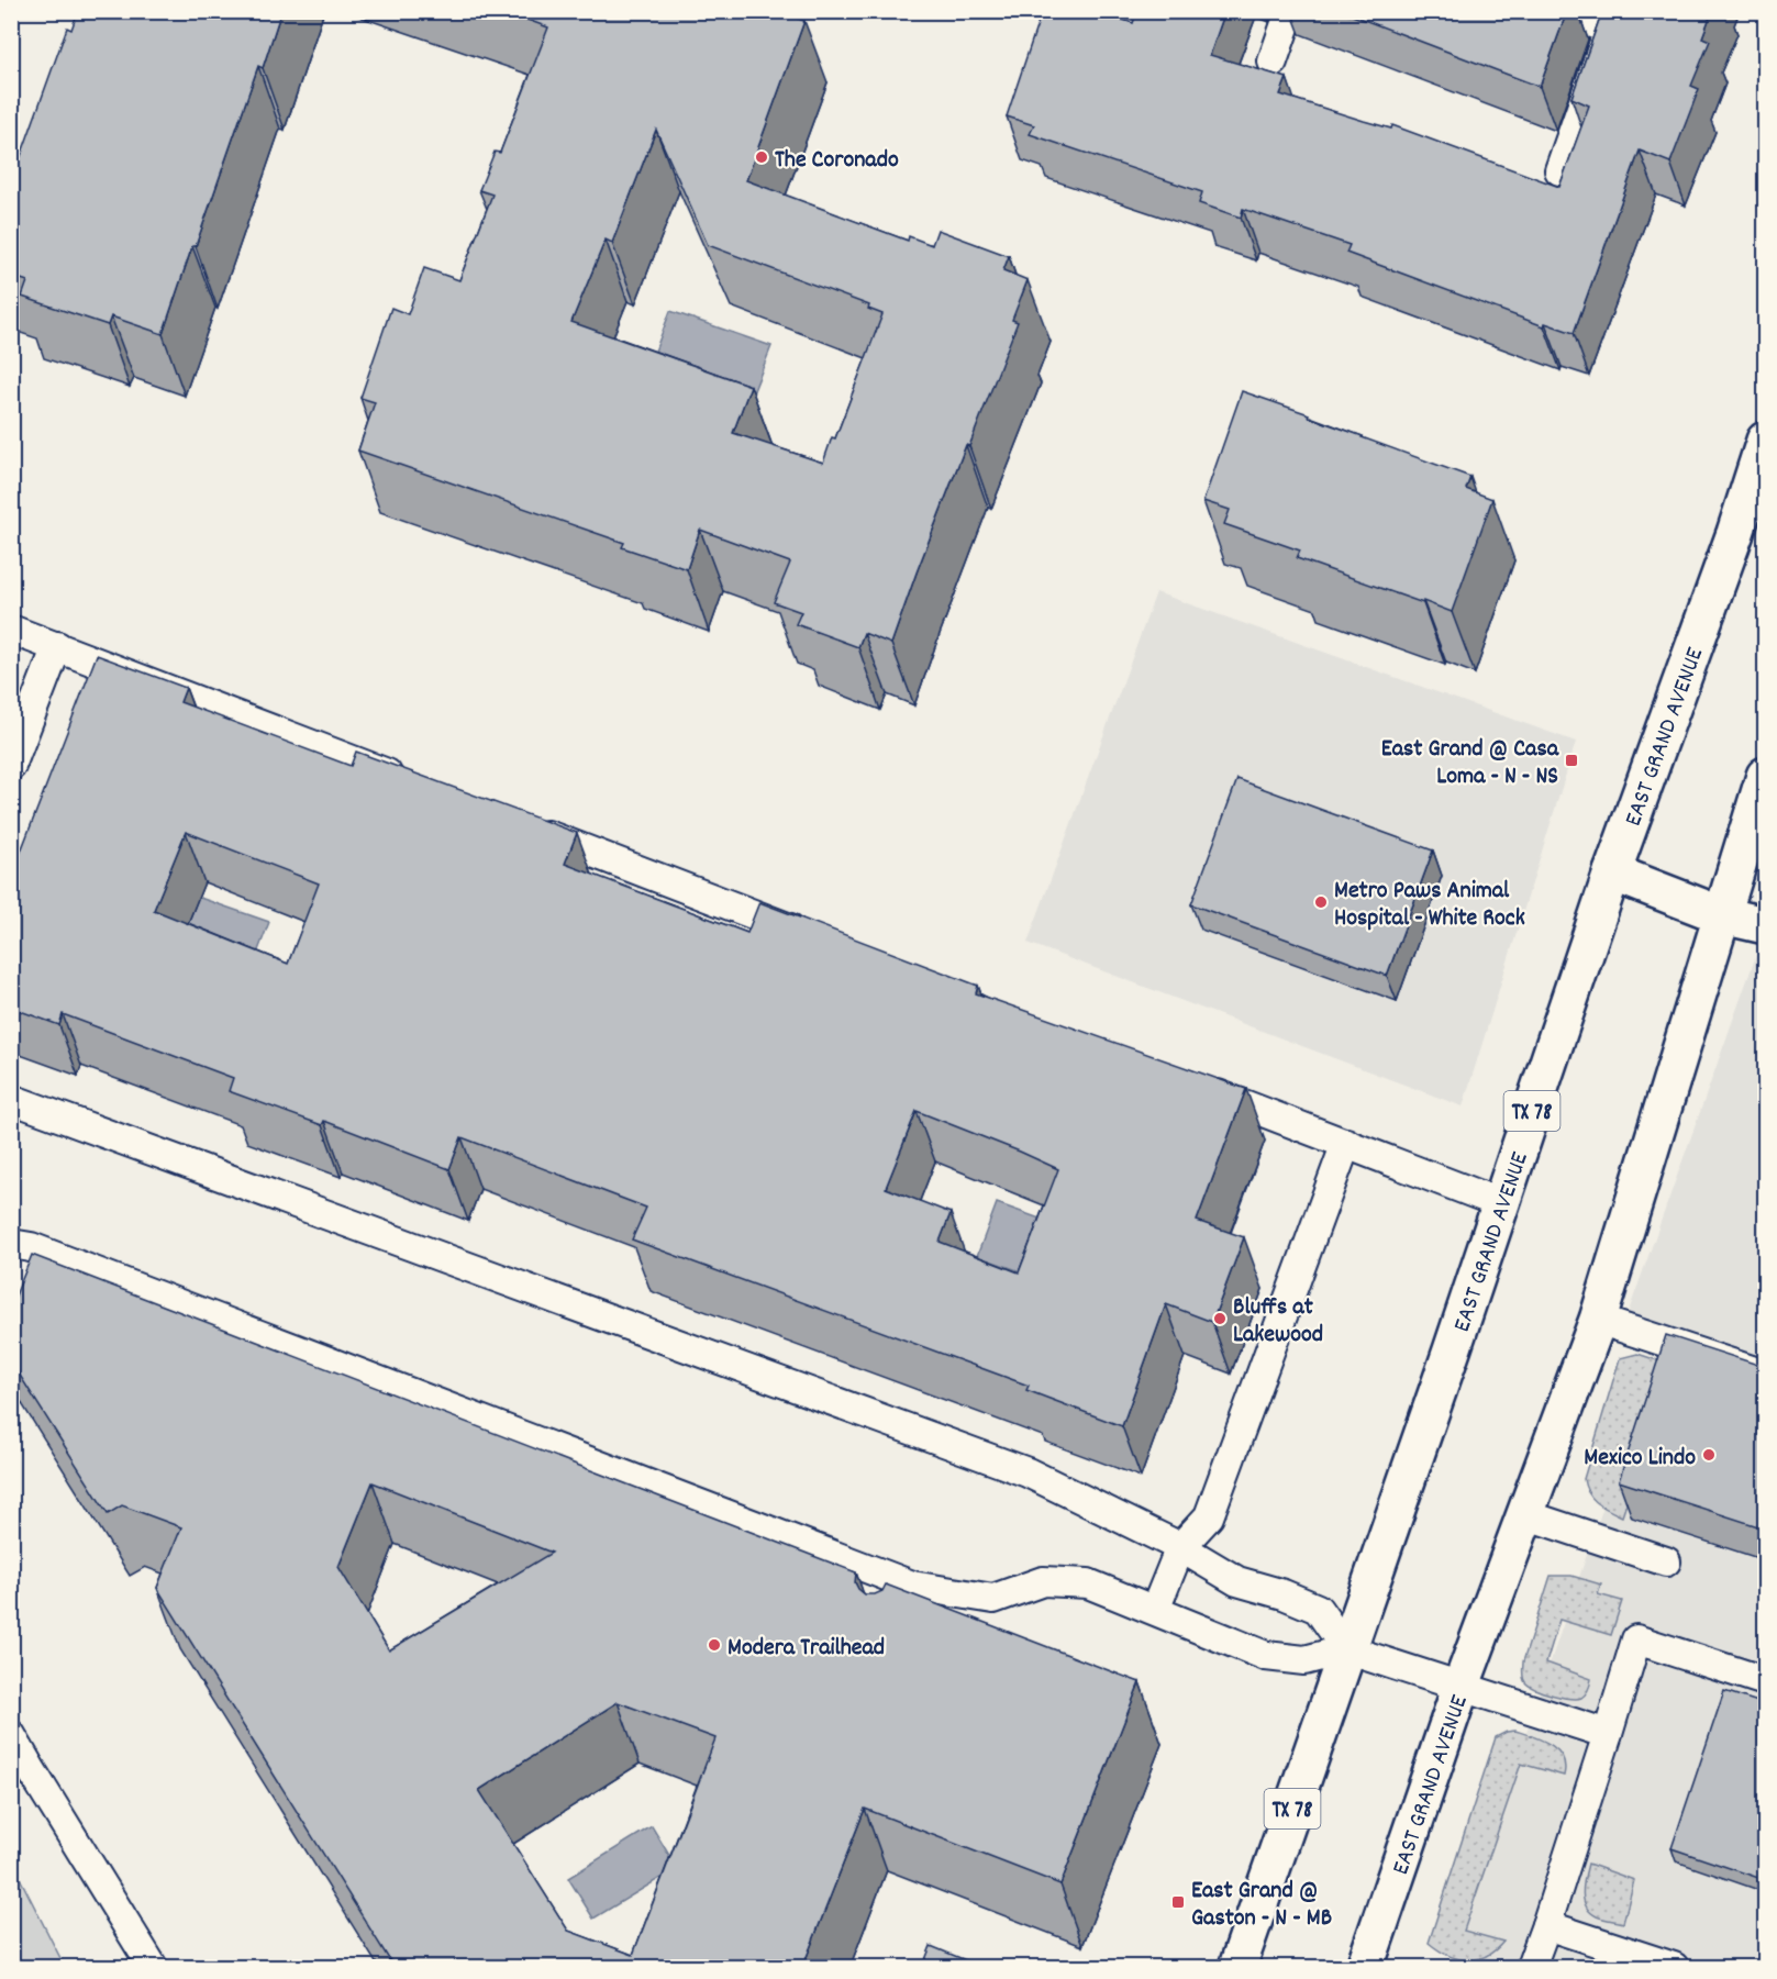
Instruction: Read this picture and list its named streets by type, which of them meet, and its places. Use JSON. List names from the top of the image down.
{
  "streets": {
    "main road": ["EAST GRAND AVENUE", "TX 78"]
  },
  "places": {
    "other": [
      "The Coronado",
      "Metro Paws Animal Hospital - White Rock",
      "Bluffs at Lakewood",
      "Mexico Lindo",
      "Modera Trailhead"
    ],
    "transit": ["East Grand @ Casa Loma - N - NS", "East Grand @ Gaston - N - MB"]
  }
}
